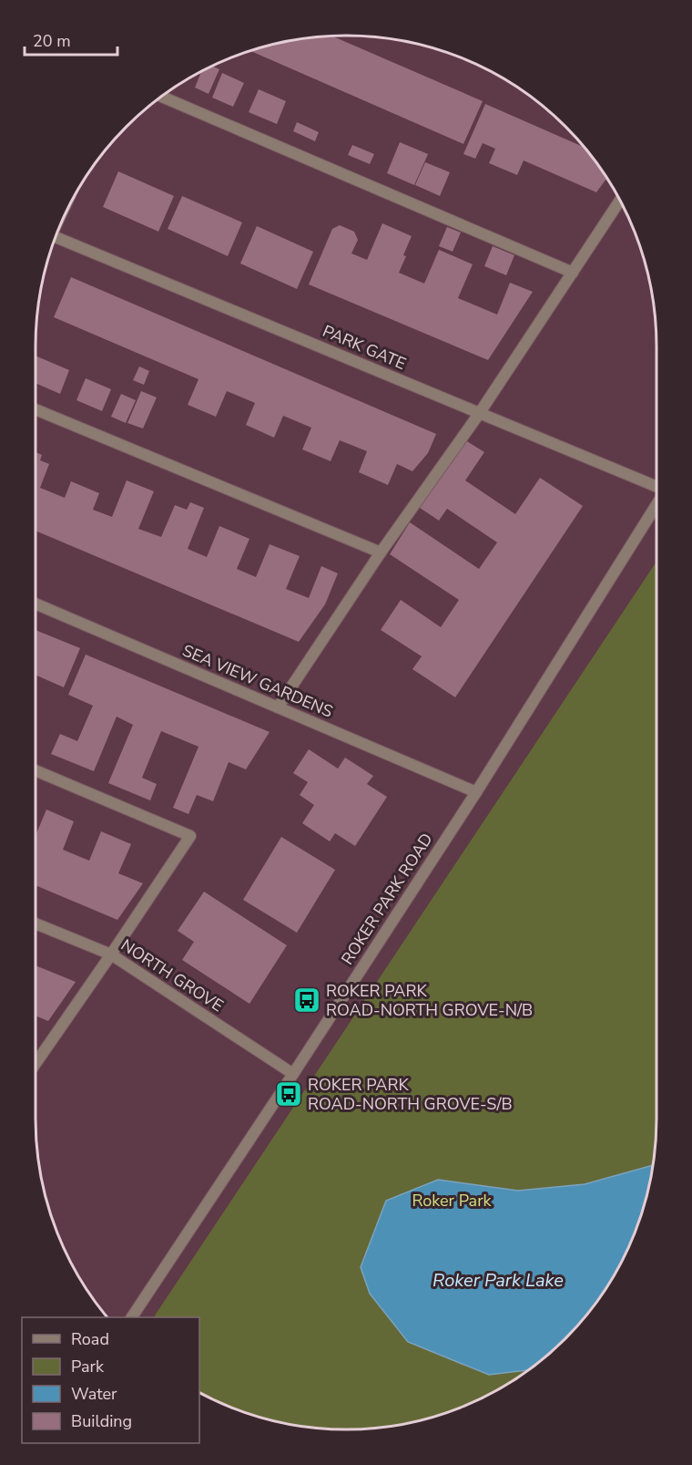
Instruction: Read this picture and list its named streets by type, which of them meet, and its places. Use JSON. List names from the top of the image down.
{
  "streets": {
    "street": [
      "PARK GATE",
      "SEA VIEW GARDENS",
      "ROKER PARK ROAD",
      "NORTH GROVE"
    ]
  },
  "crossings": [
    ["SEA VIEW GARDENS", "ROKER PARK ROAD"],
    ["ROKER PARK ROAD", "NORTH GROVE"]
  ],
  "water": ["Roker Park Lake"],
  "parks": ["Roker Park"],
  "places": {
    "bus stop": ["ROKER PARK ROAD-NORTH GROVE-N/B", "ROKER PARK ROAD-NORTH GROVE-S/B"]
  },
  "legend": [
    "Road",
    "Park",
    "Water",
    "Building"
  ],
  "scale_bar": "20 m"
}
